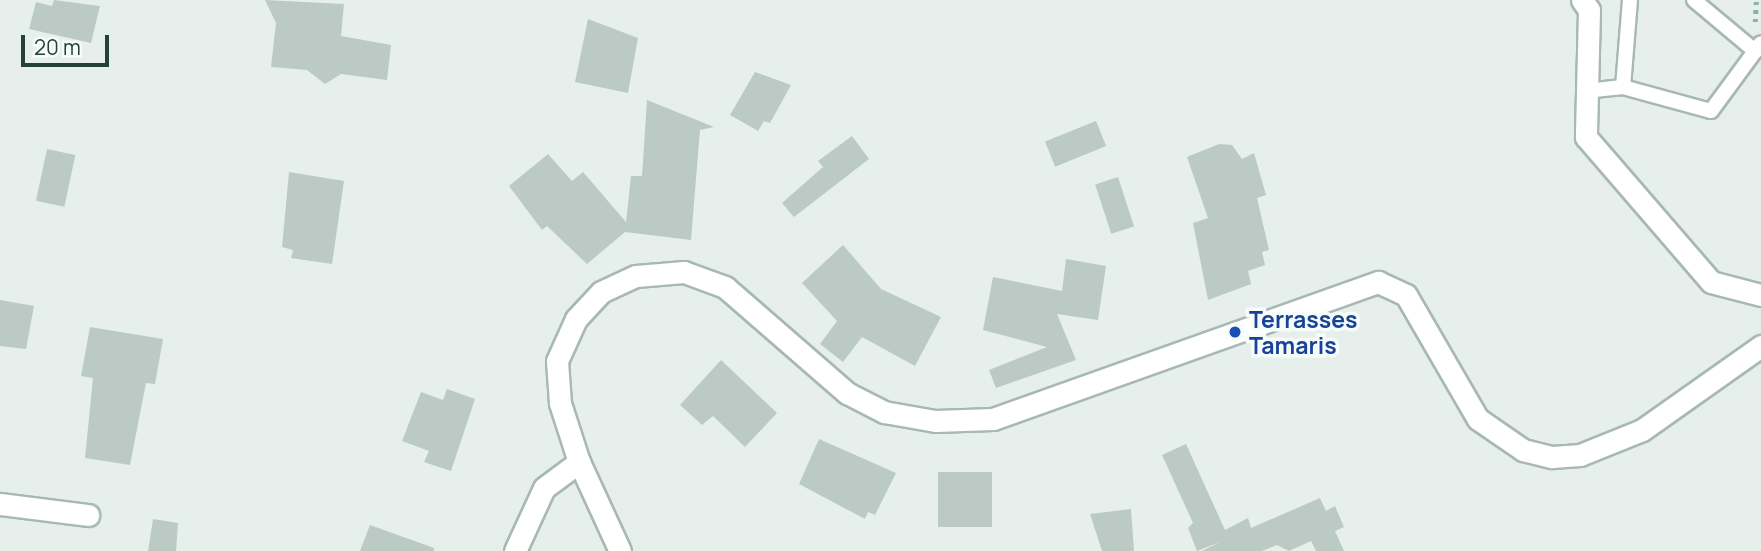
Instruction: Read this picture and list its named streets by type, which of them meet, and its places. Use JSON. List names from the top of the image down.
{
  "places": ["Terrasses Tamaris"],
  "scale_bar": "20 m"
}
